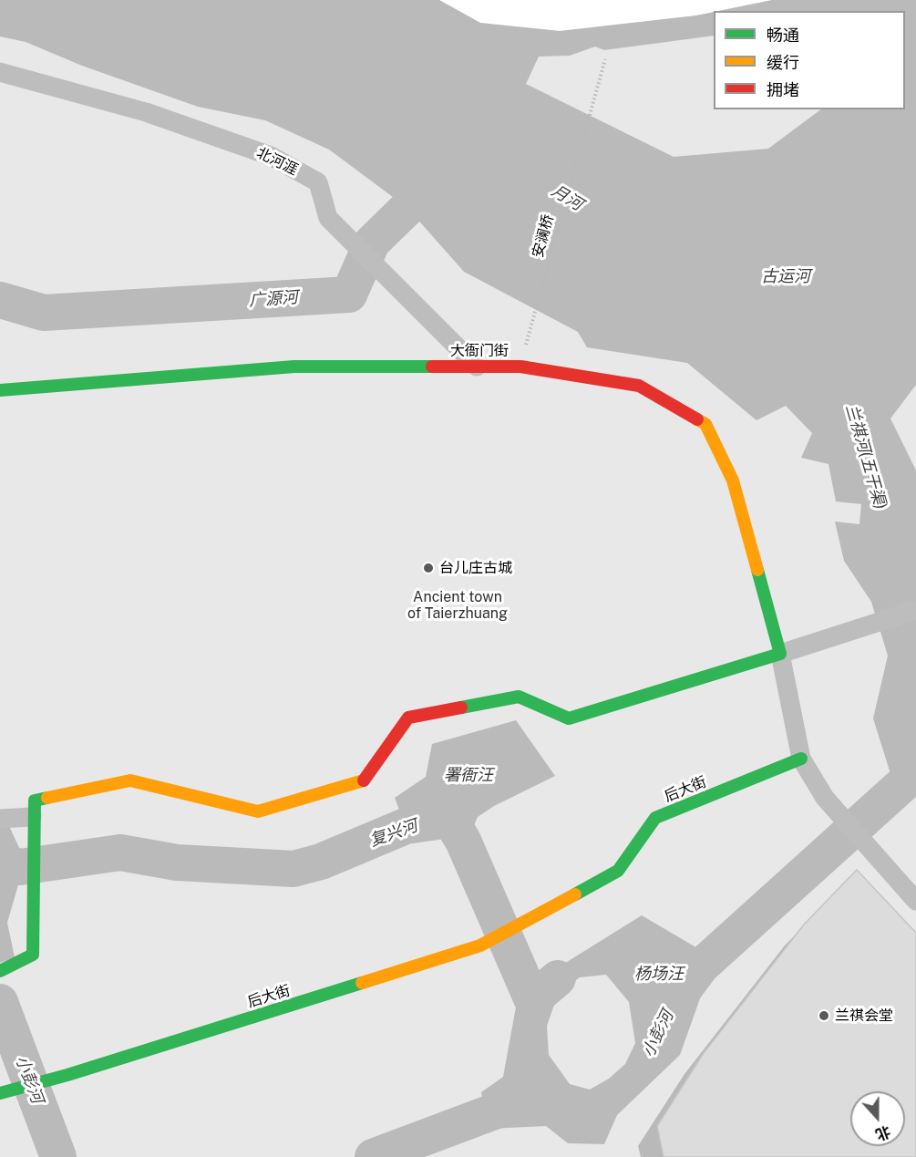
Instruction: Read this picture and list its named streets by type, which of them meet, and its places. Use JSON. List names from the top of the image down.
{
  "streets": {
    "street": ["北河涯", "大衙门街", "后大街"],
    "path": ["安澜桥"]
  },
  "crossings": [
    ["北河涯", "大衙门街"]
  ],
  "water": [
    "月河",
    "古运河",
    "广源河",
    "兰祺河(五干渠)",
    "署衙汪",
    "复兴河",
    "杨场汪",
    "小彭河"
  ],
  "parks": ["Ancient town of Taierzhuang"],
  "places": ["台儿庄古城", "兰祺会堂"],
  "legend": ["畅通", "缓行", "拥堵"],
  "north": "bottom"
}
